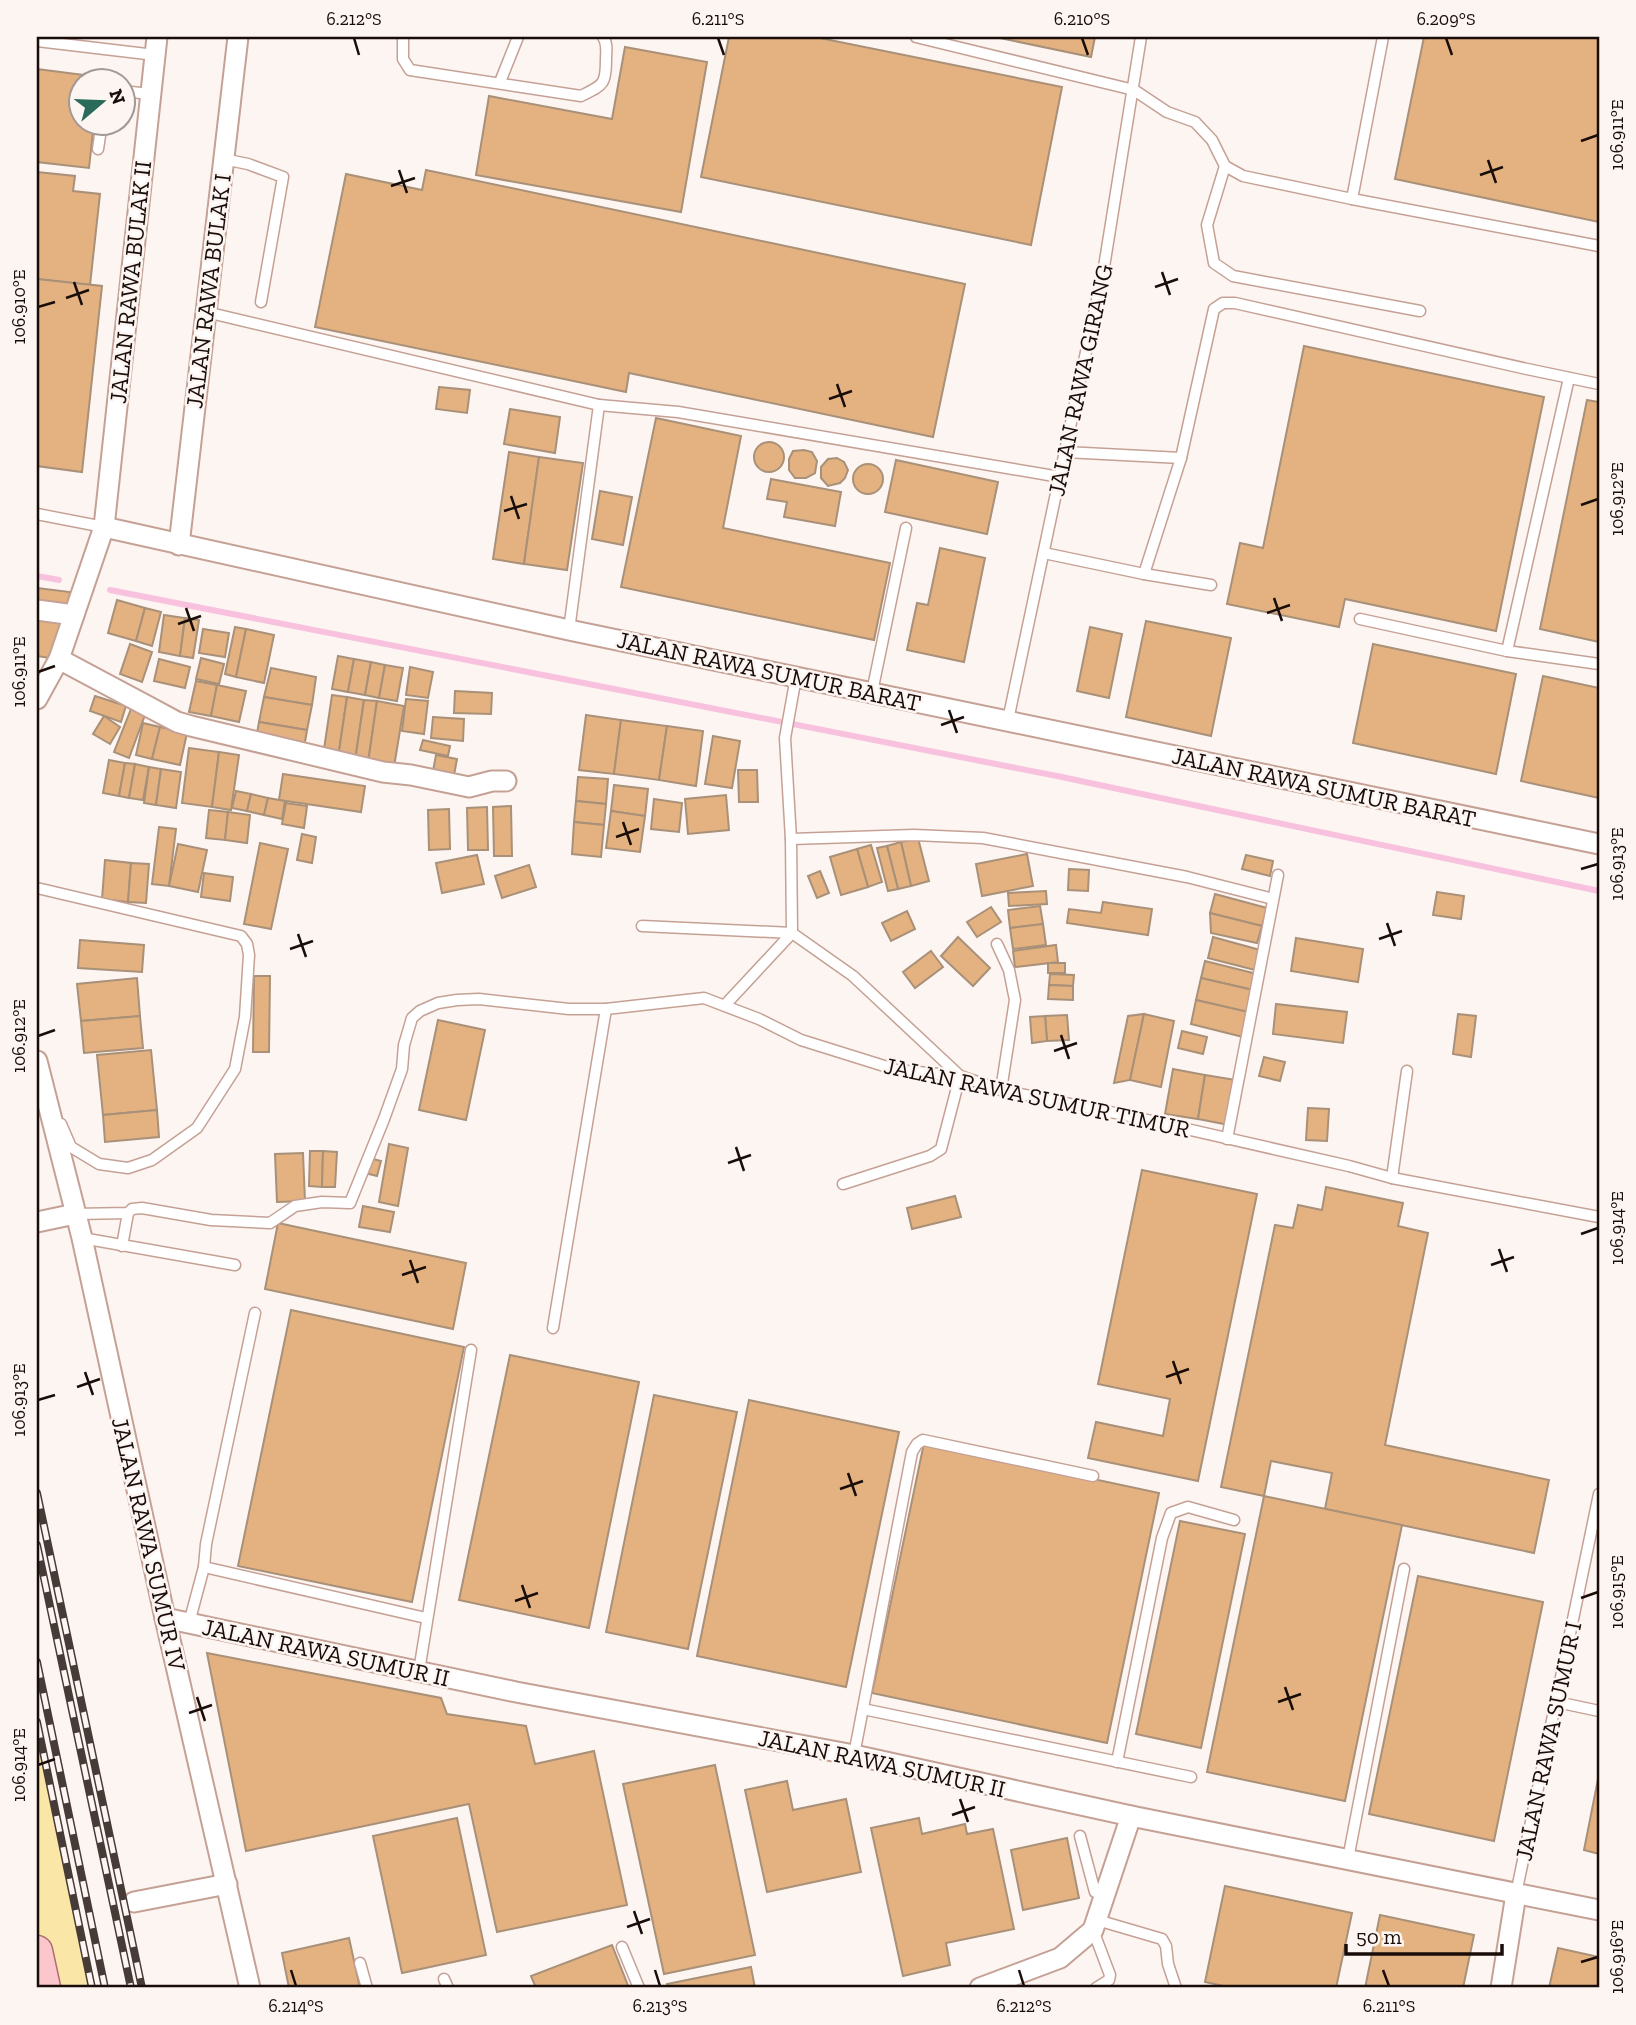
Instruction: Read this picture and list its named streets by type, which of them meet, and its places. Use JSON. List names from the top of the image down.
{
  "streets": {
    "street": [
      "JALAN RAWA BULAK II",
      "JALAN RAWA BULAK I",
      "JALAN RAWA SUMUR BARAT",
      "JALAN RAWA SUMUR IV",
      "JALAN RAWA SUMUR II",
      "JALAN RAWA SUMUR I"
    ],
    "lane": ["JALAN RAWA GIRANG", "JALAN RAWA SUMUR TIMUR"]
  },
  "crossings": [
    ["JALAN RAWA BULAK II", "JALAN RAWA SUMUR BARAT"],
    ["JALAN RAWA BULAK I", "JALAN RAWA SUMUR BARAT"],
    ["JALAN RAWA GIRANG", "JALAN RAWA SUMUR BARAT"],
    ["JALAN RAWA SUMUR IV", "JALAN RAWA SUMUR II"],
    ["JALAN RAWA SUMUR II", "JALAN RAWA SUMUR I"]
  ],
  "scale_bar": "50 m",
  "north": "right",
  "coordinates": [
    "6.212°S",
    "6.211°S",
    "6.210°S",
    "6.209°S",
    "106.911°E",
    "106.910°E",
    "106.912°E",
    "106.913°E",
    "106.914°E",
    "106.915°E",
    "106.916°E",
    "6.214°S",
    "6.213°S"
  ]
}
